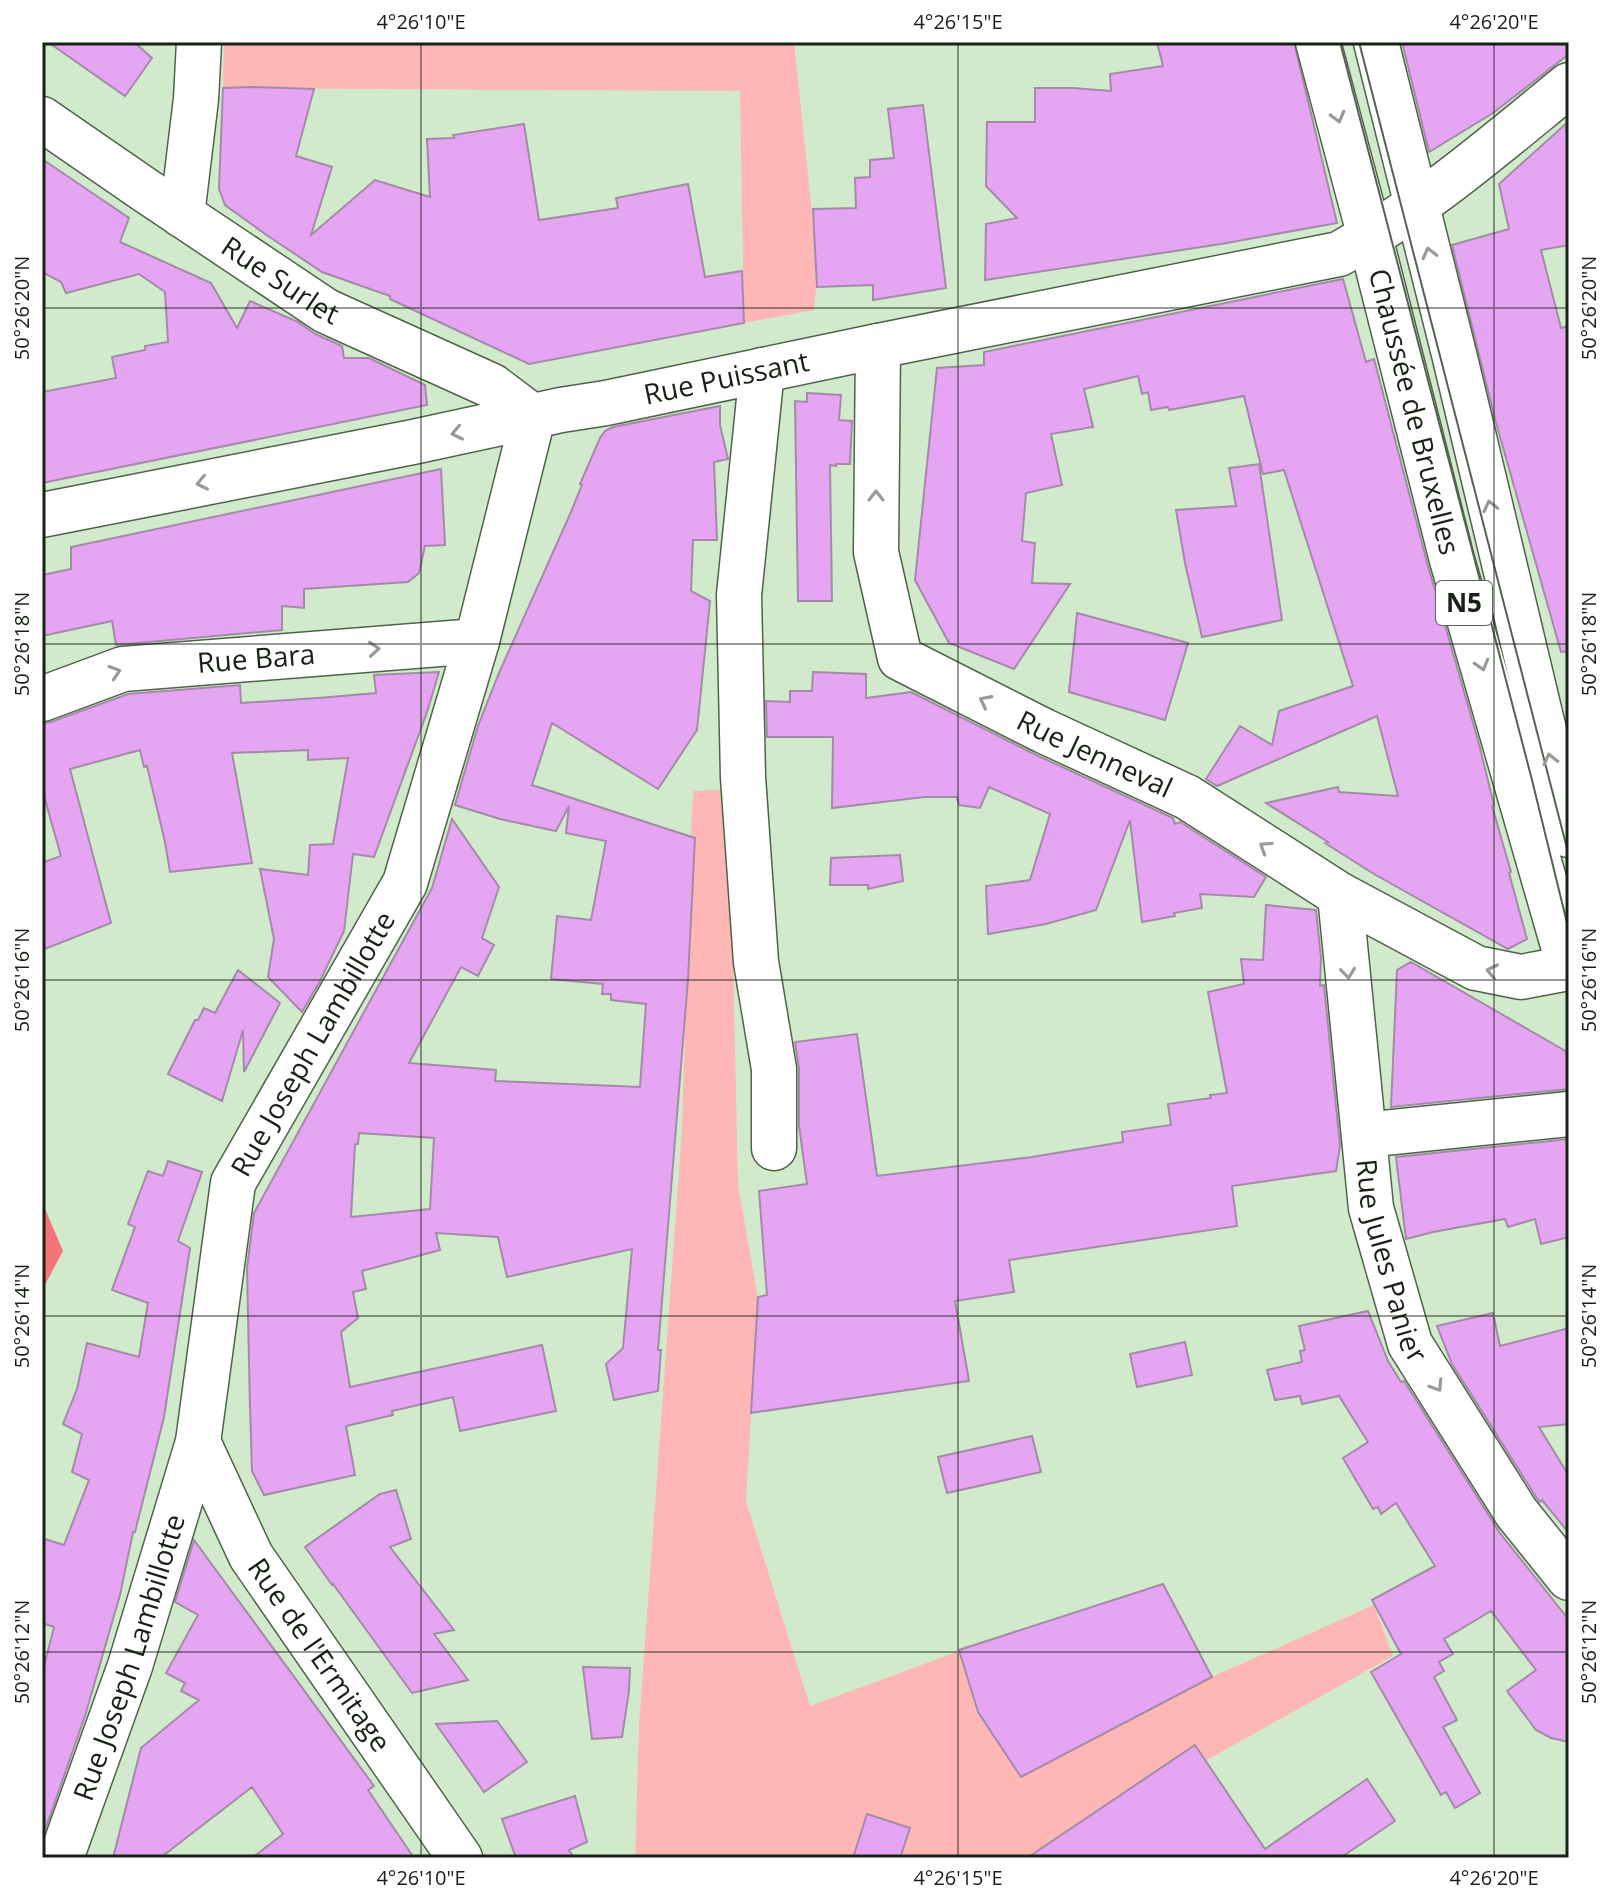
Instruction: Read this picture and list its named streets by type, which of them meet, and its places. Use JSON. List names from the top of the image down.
{
  "streets": {
    "street": [
      "Rue Surlet",
      "Rue Puissant",
      "Chaussée de Bruxelles",
      "N5",
      "Rue Bara",
      "Rue Jenneval",
      "Rue Joseph Lambillotte",
      "Rue Jules Panier",
      "Rue de l'Ermitage"
    ]
  },
  "crossings": [
    ["Rue Surlet", "Rue Puissant"],
    ["Rue Surlet", "Rue Joseph Lambillotte"],
    ["Rue Puissant", "Chaussée de Bruxelles"],
    ["Rue Puissant", "Rue Jenneval"],
    ["Rue Puissant", "Rue Joseph Lambillotte"],
    ["Chaussée de Bruxelles", "Rue Jenneval"],
    ["Rue Bara", "Rue Joseph Lambillotte"],
    ["Rue Jenneval", "Rue Jules Panier"],
    ["Rue Joseph Lambillotte", "Rue de l'Ermitage"]
  ],
  "one_way": ["Rue Bara", "Rue Jenneval", "Rue Jules Panier"],
  "coordinates": [
    "4°26'10\"E",
    "4°26'15\"E",
    "4°26'20\"E",
    "50°26'20\"N",
    "50°26'18\"N",
    "50°26'16\"N",
    "50°26'14\"N",
    "50°26'12\"N"
  ]
}
